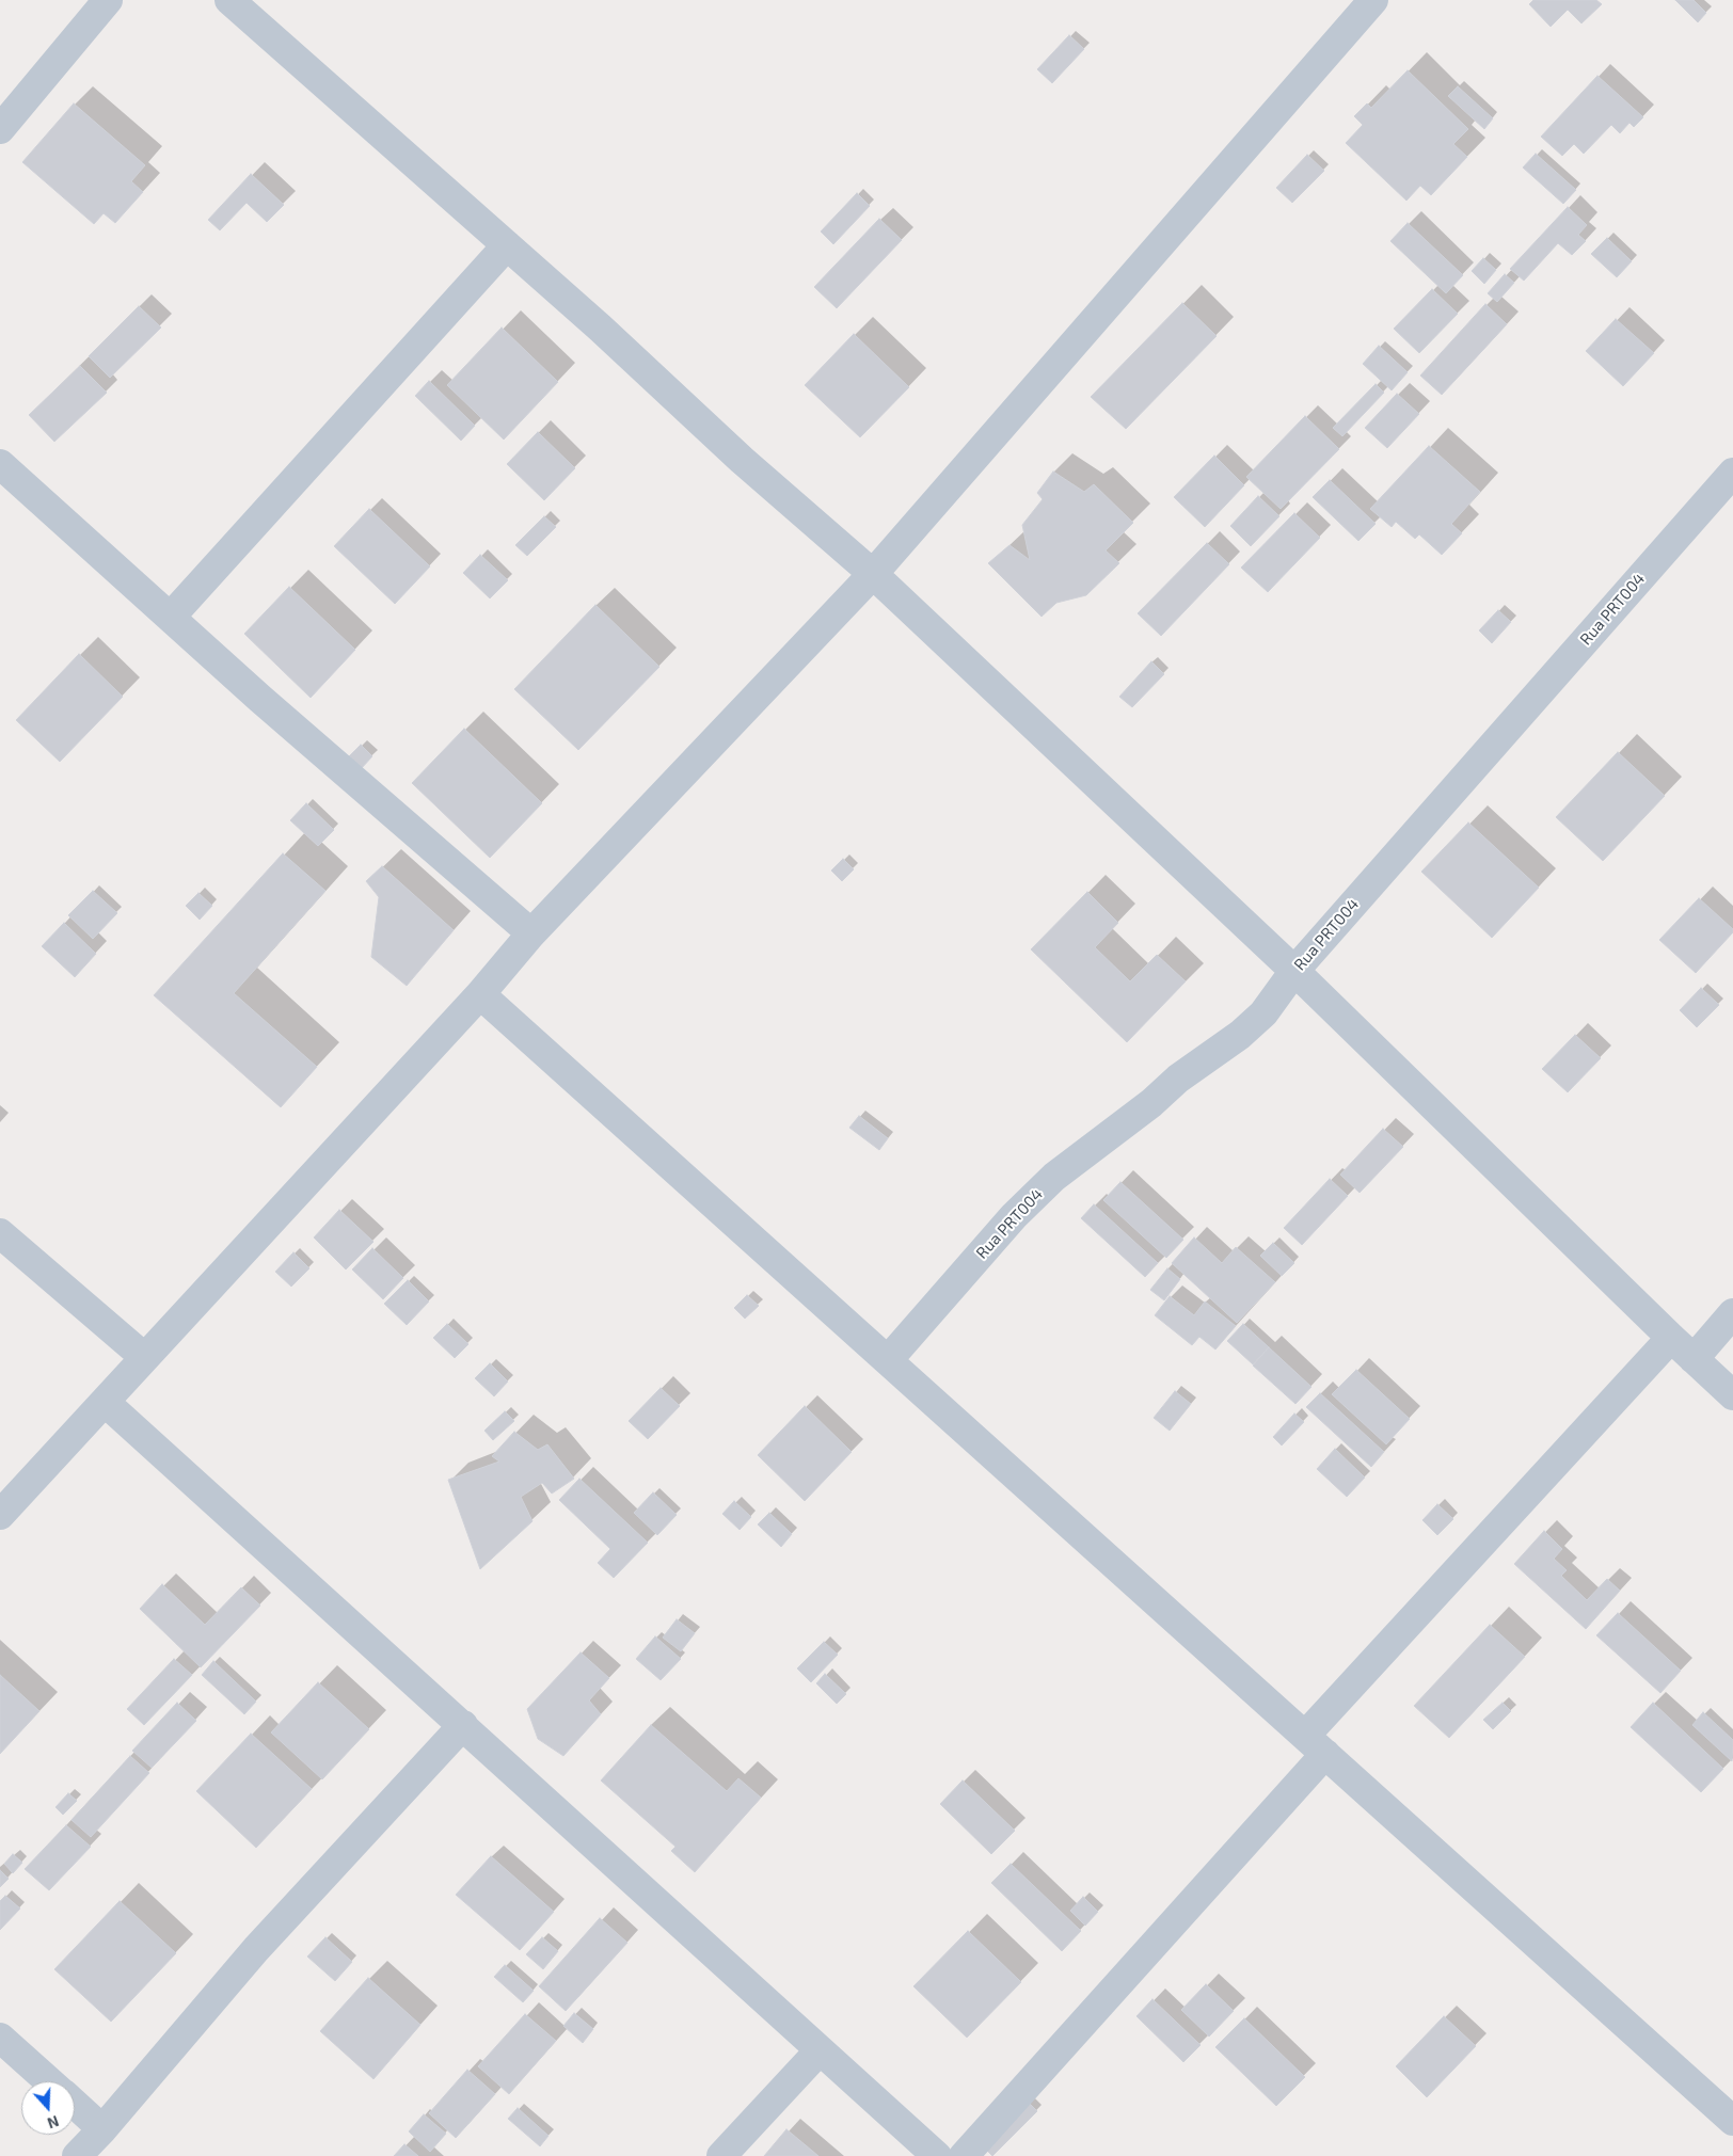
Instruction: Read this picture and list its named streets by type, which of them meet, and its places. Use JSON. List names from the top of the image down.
{
  "streets": {
    "street": ["Rua PRT004"]
  },
  "north": "bottom"
}
